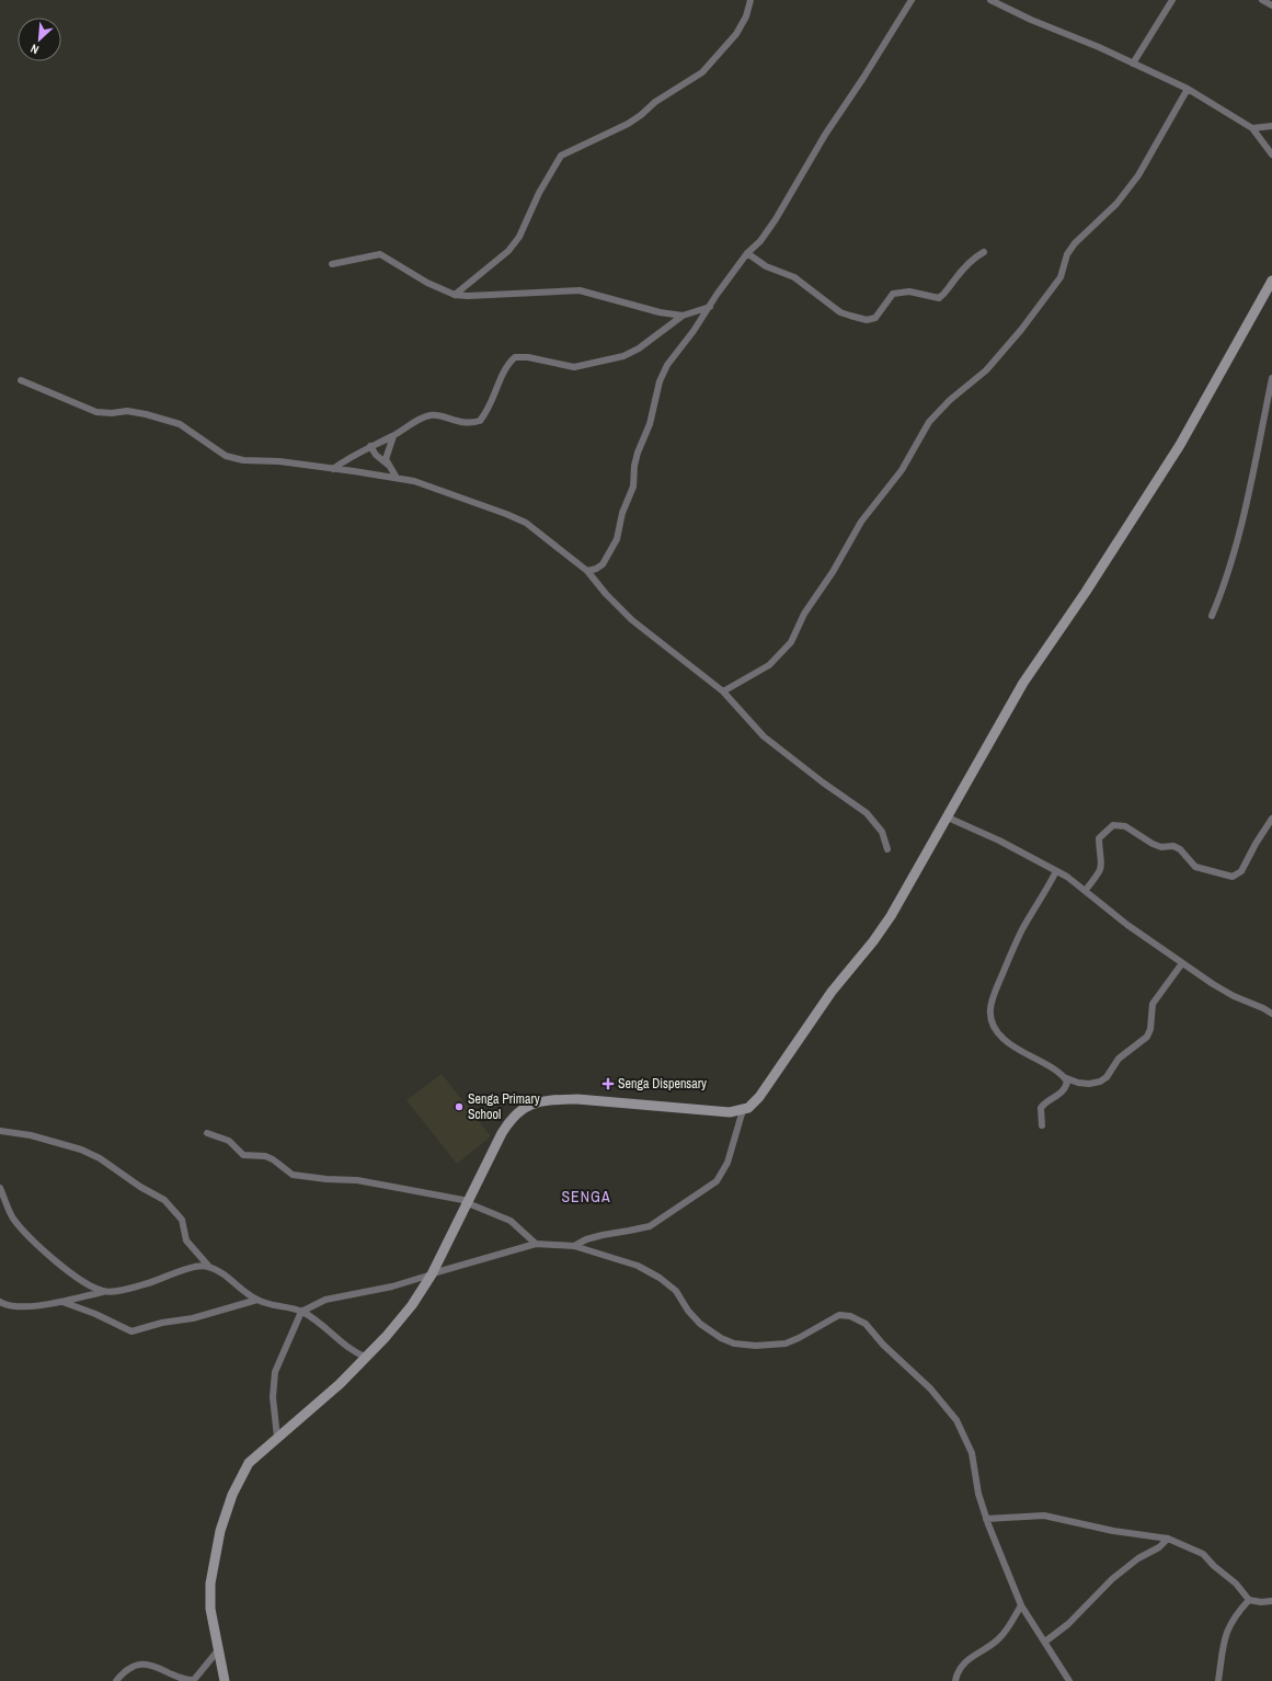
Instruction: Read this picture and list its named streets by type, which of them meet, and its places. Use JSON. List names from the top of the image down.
{
  "districts": ["SENGA"],
  "places": {
    "health": ["Senga Dispensary"],
    "other": ["Senga Primary School"]
  },
  "north": "bottom left"
}
